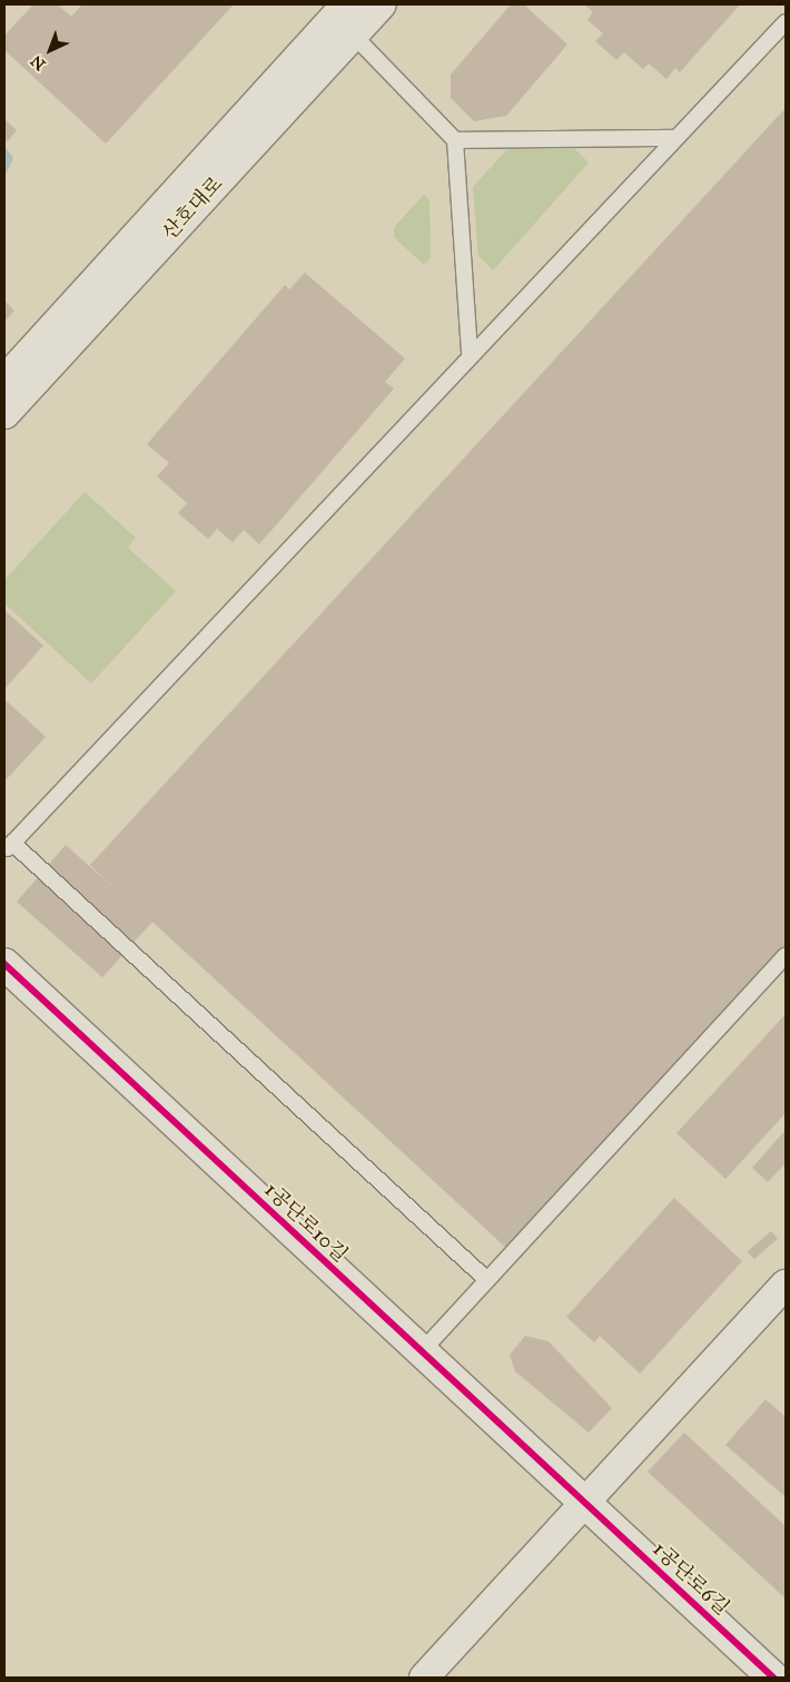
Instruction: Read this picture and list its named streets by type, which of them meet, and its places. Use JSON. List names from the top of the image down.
{
  "streets": {
    "main road": ["산호대로", "1공단로10길", "1공단로6길"]
  },
  "crossings": [
    ["1공단로10길", "1공단로6길"]
  ],
  "north": "bottom left"
}
